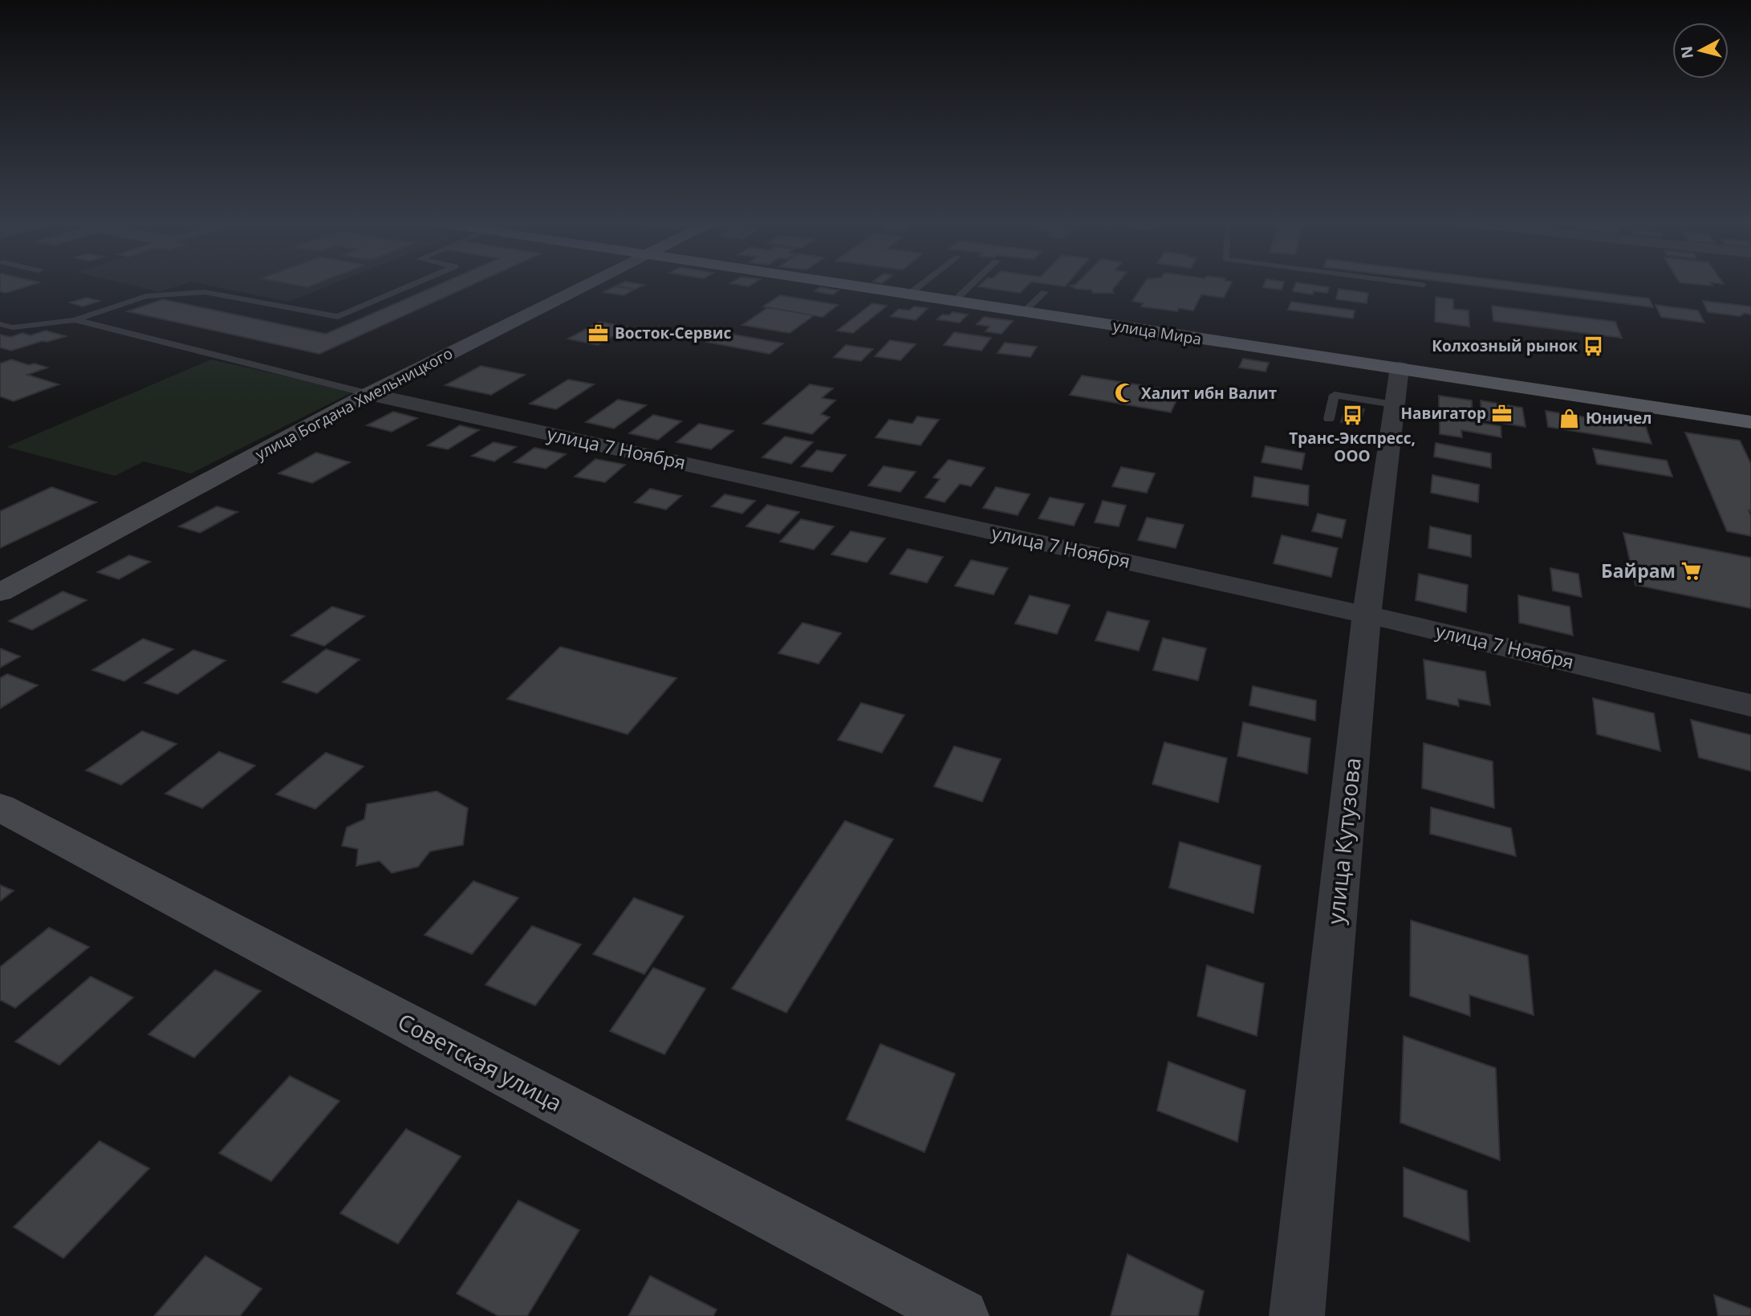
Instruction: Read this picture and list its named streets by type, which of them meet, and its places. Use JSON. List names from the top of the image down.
{
  "streets": {
    "main road": ["улица Мира"],
    "street": [
      "улица Богдана Хмельницкого",
      "улица 7 Ноября",
      "улица Кутузова",
      "Советская улица"
    ]
  },
  "crossings": [
    ["улица Мира", "улица Кутузова"],
    ["улица Богдана Хмельницкого", "улица 7 Ноября"],
    ["улица 7 Ноября", "улица Кутузова"]
  ],
  "places": {
    "office": ["Восток-Сервис", "Навигатор"],
    "bus stop": ["Колхозный рынок", "Транс-Экспресс, ООО"],
    "mosque": ["Халит ибн Валит"],
    "shop": ["Юничел"],
    "supermarket": ["Байрам"]
  },
  "north": "left"
}
